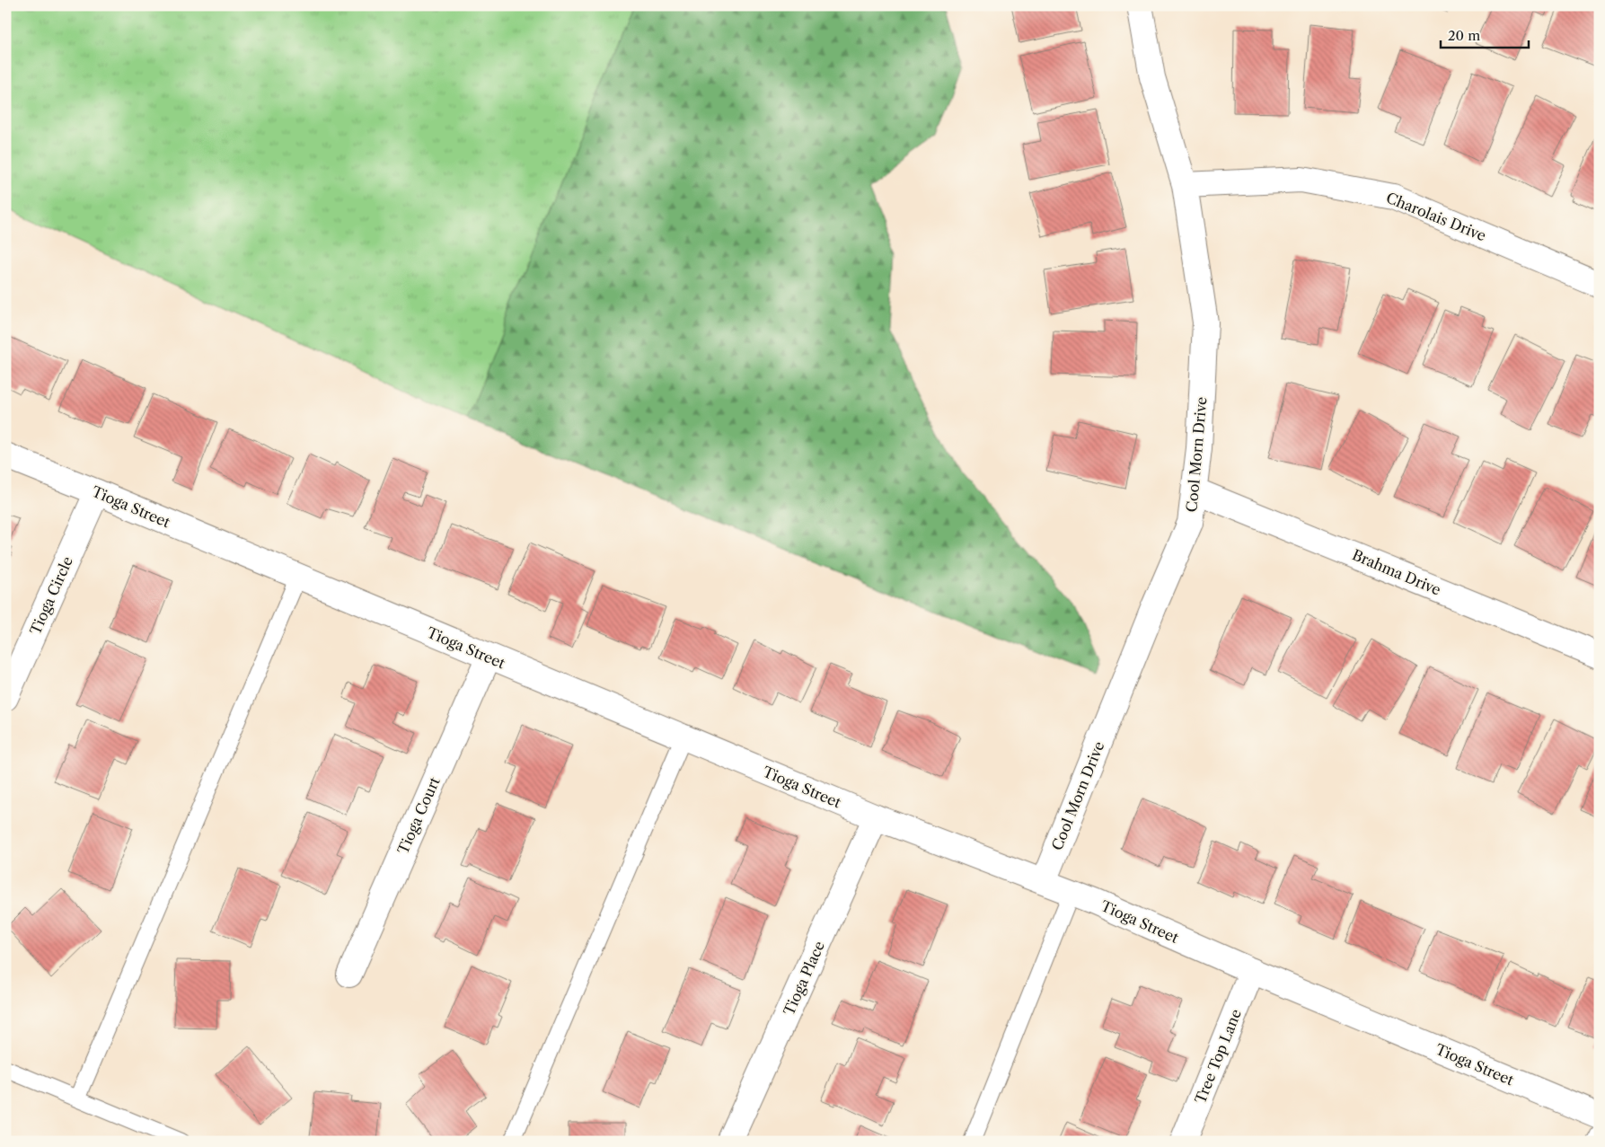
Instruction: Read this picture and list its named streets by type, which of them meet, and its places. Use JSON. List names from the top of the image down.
{
  "streets": {
    "street": [
      "Charolais Drive",
      "Cool Morn Drive",
      "Tioga Street",
      "Brahma Drive",
      "Tioga Circle",
      "Tioga Court",
      "Tioga Place",
      "Tree Top Lane"
    ]
  },
  "crossings": [
    ["Charolais Drive", "Cool Morn Drive"],
    ["Cool Morn Drive", "Tioga Street"],
    ["Cool Morn Drive", "Brahma Drive"],
    ["Tioga Street", "Tioga Circle"],
    ["Tioga Street", "Tioga Court"],
    ["Tioga Street", "Tioga Place"],
    ["Tioga Street", "Tree Top Lane"]
  ],
  "scale_bar": "20 m"
}
